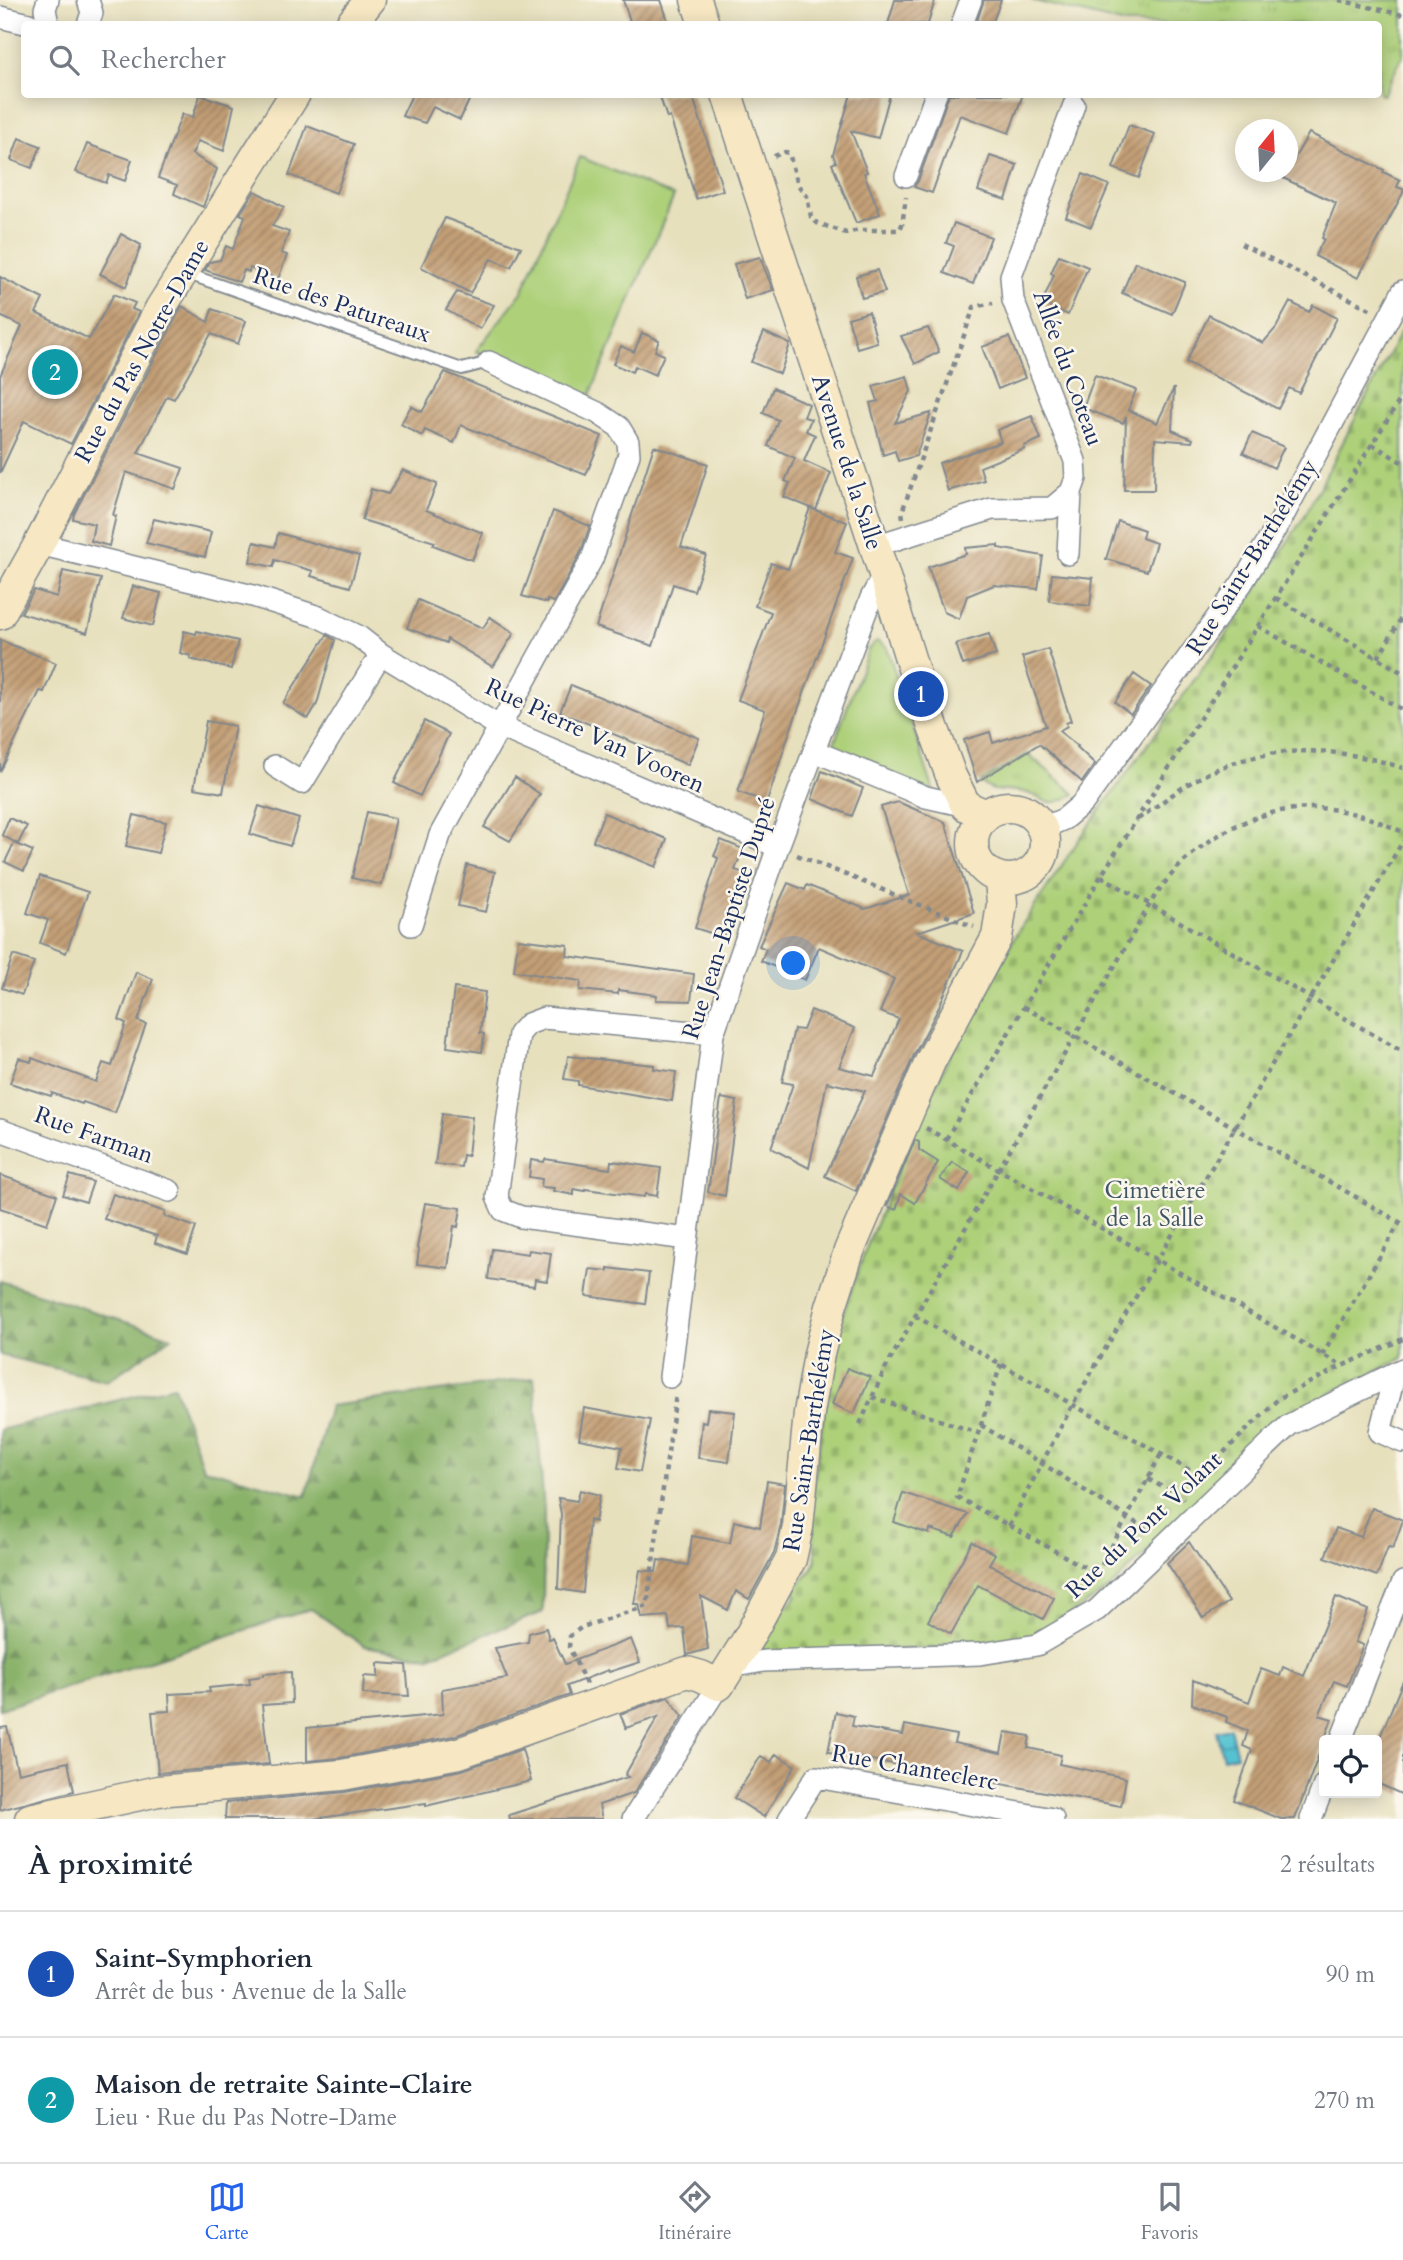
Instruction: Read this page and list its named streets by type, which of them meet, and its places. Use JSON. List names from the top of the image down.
{
  "streets": {
    "street": [
      "Rue du Pas Notre-Dame",
      "Allée du Coteau",
      "Avenue de la Salle",
      "Rue Saint-Barthélémy",
      "Rue Pierre Van Vooren",
      "Rue Jean-Baptiste Dupré",
      "Rue Farman",
      "Rue du Pont Volant",
      "Rue Chanteclerc"
    ],
    "lane": ["Rue des Patureaux"]
  },
  "crossings": [
    ["Rue des Patureaux", "Rue du Pas Notre-Dame"],
    ["Rue du Pas Notre-Dame", "Rue Pierre Van Vooren"],
    ["Avenue de la Salle", "Rue Saint-Barthélémy"],
    ["Avenue de la Salle", "Rue Jean-Baptiste Dupré"],
    ["Rue Saint-Barthélémy", "Rue du Pont Volant"],
    ["Rue Pierre Van Vooren", "Rue Jean-Baptiste Dupré"]
  ],
  "parks": ["Cimetière de la Salle"],
  "north": "top",
  "page": {
    "search": "Rechercher",
    "pins": ["2", "1"],
    "heading": ["À proximité", "2 résultats"],
    "list": [
      {
        "mark": "1",
        "name": "Saint-Symphorien",
        "note": "Arrêt de bus · Avenue de la Salle",
        "value": "90 m"
      },
      {
        "mark": "2",
        "name": "Maison de retraite Sainte-Claire",
        "note": "Lieu · Rue du Pas Notre-Dame",
        "value": "270 m"
      }
    ],
    "nav": ["Carte", "Itinéraire", "Favoris"]
  }
}
